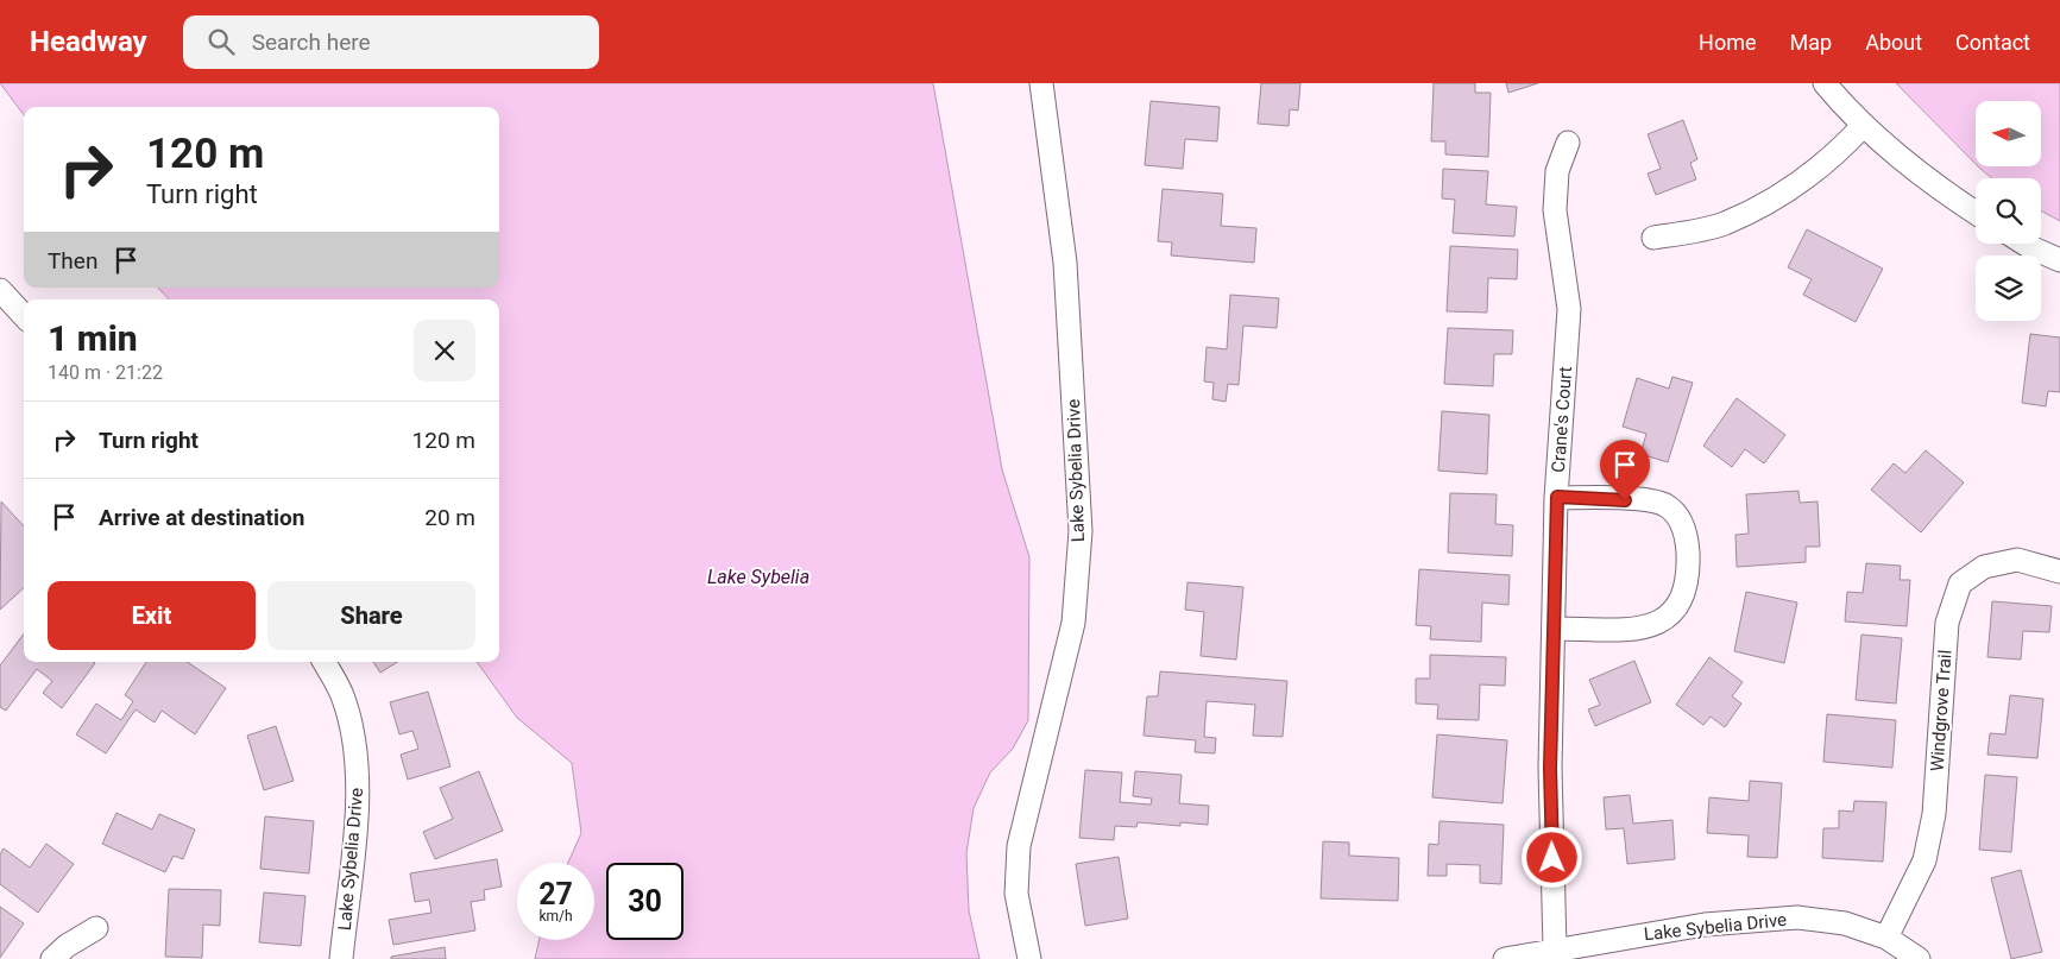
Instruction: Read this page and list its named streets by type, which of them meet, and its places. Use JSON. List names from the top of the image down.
{
  "streets": {
    "street": ["Crane's Court", "Lake Sybelia Drive", "Windgrove Trail"]
  },
  "crossings": [
    ["Crane's Court", "Lake Sybelia Drive"],
    ["Lake Sybelia Drive", "Windgrove Trail"]
  ],
  "water": ["Lake Sybelia"],
  "north": "left",
  "page": {
    "header": "Headway",
    "search": "Search here",
    "nav": [
      "Home",
      "Map",
      "About",
      "Contact"
    ],
    "turn": ["120 m", "Turn right"],
    "then": "Then",
    "heading": ["1 min", "140 m · 21:22"],
    "list": [
      {
        "name": "Turn right",
        "value": "120 m"
      },
      {
        "name": "Arrive at destination",
        "value": "20 m"
      }
    ],
    "buttons": ["Exit", "Share"],
    "speed": "27 km/h",
    "limit": "30"
  }
}
